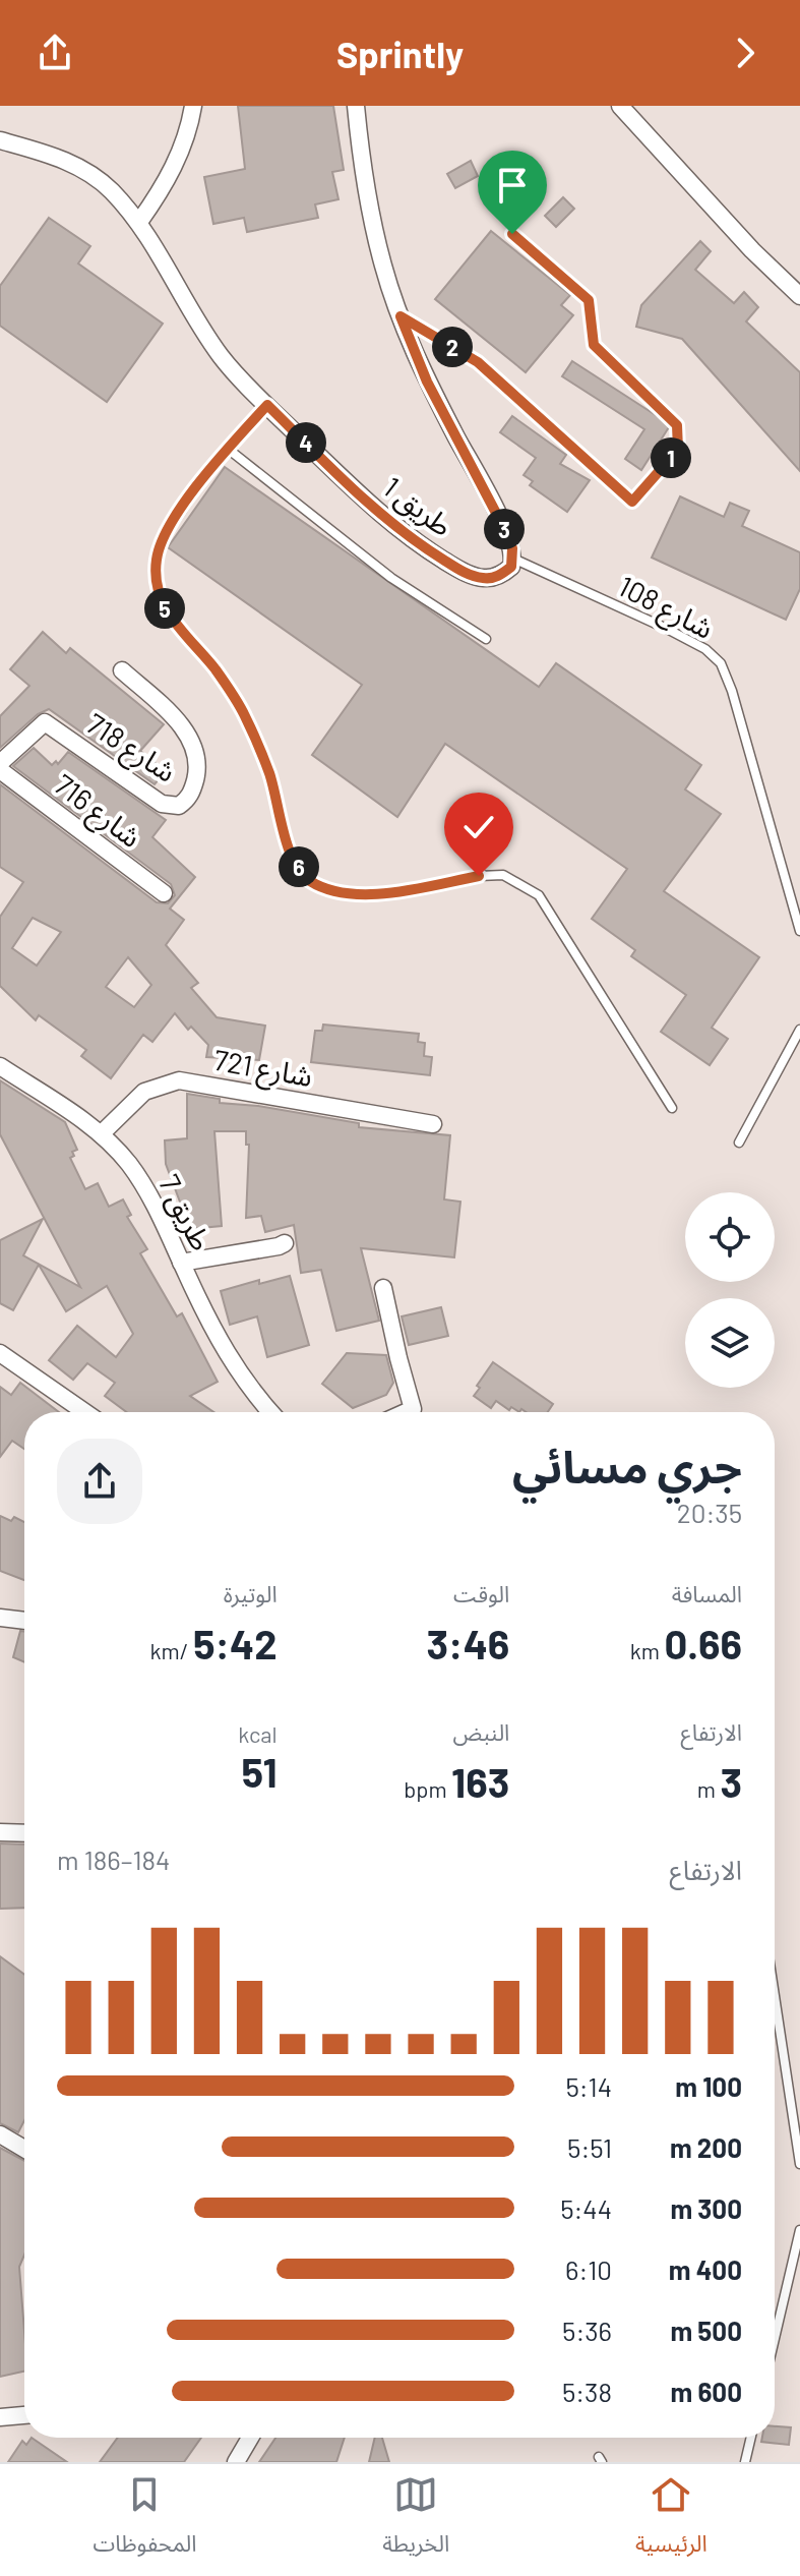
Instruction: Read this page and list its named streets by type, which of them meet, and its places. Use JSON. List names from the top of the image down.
{
  "streets": {
    "street": [
      "طريق 1",
      "شارع 718",
      "شارع 716",
      "شارع 721",
      "7 طريق"
    ],
    "lane": ["شارع 108"]
  },
  "crossings": [
    ["طريق 1", "شارع 108"],
    ["شارع 721", "7 طريق"]
  ],
  "page": {
    "header": "Sprintly",
    "pins": [
      "2",
      "4",
      "1",
      "3",
      "5",
      "6"
    ],
    "heading": ["جري مسائي", "20:35"],
    "stats": [
      ["المسافة", "0.66 km"],
      ["الوقت", "3:46"],
      ["الوتيرة", "5:42 /km"],
      ["الارتفاع", "3 m"],
      ["النبض", "163 bpm"],
      ["kcal", "51"]
    ],
    "chart": ["الارتفاع", "184–186 m"],
    "list": [
      {
        "name": "100 m",
        "note": "5:14"
      },
      {
        "name": "200 m",
        "note": "5:51"
      },
      {
        "name": "300 m",
        "note": "5:44"
      },
      {
        "name": "400 m",
        "note": "6:10"
      },
      {
        "name": "500 m",
        "note": "5:36"
      },
      {
        "name": "600 m",
        "note": "5:38"
      }
    ],
    "tabs": ["الرئيسية", "الخريطة", "المحفوظات"]
  }
}
